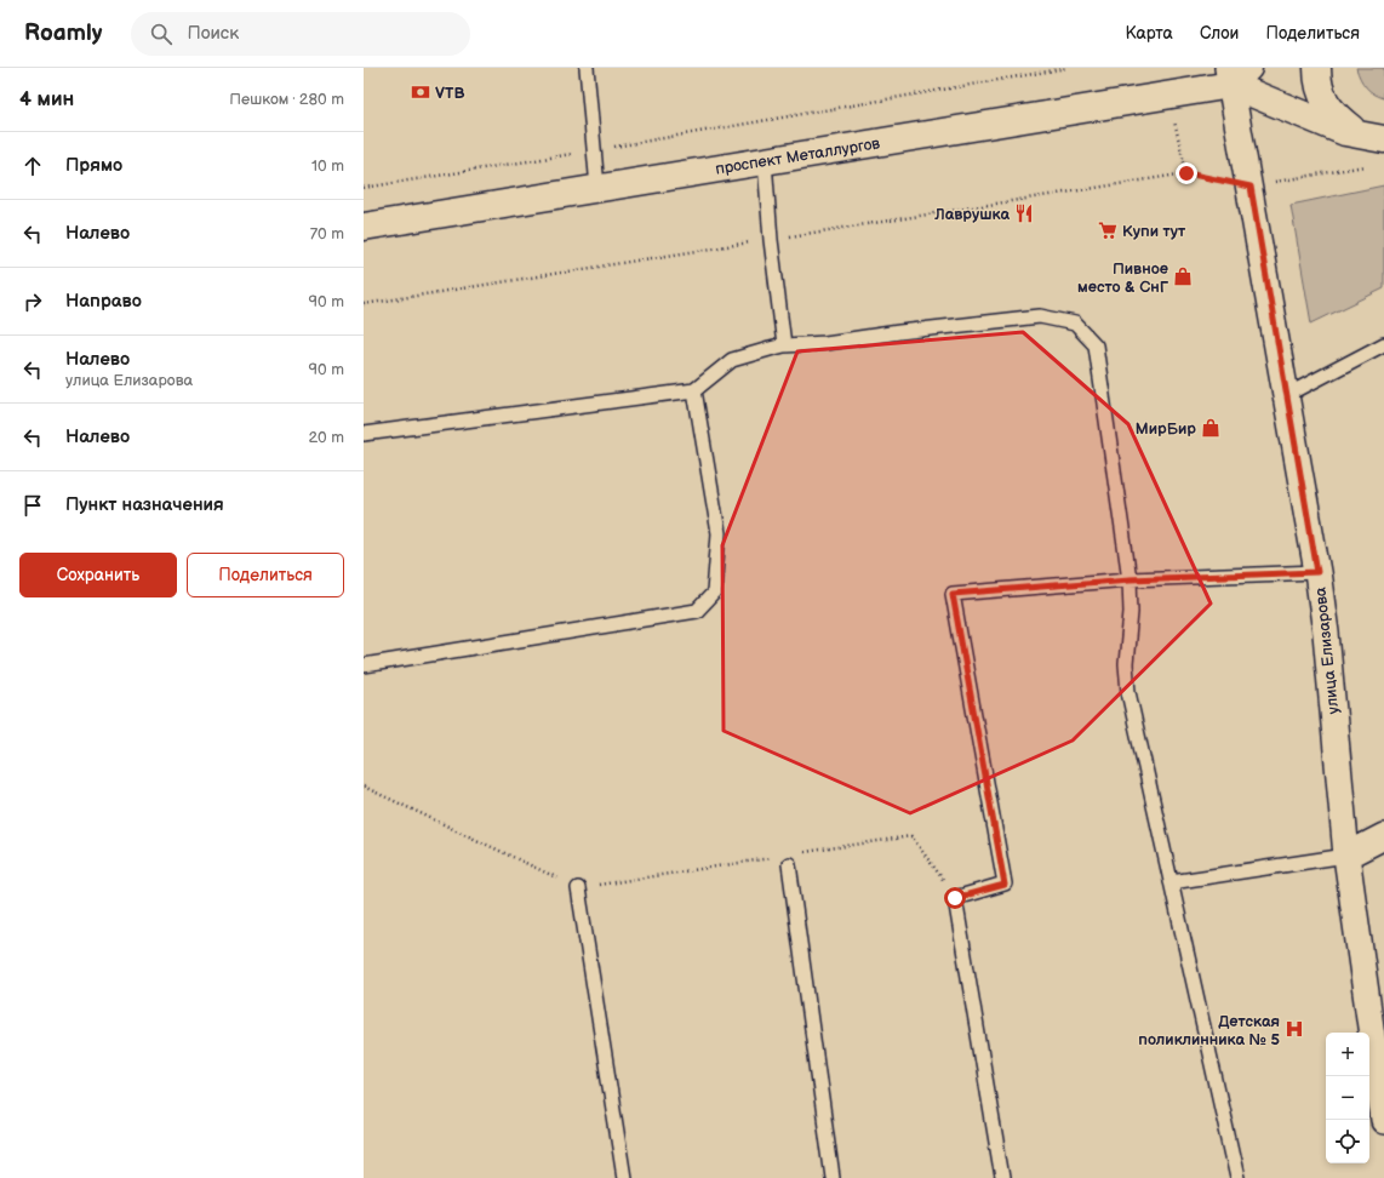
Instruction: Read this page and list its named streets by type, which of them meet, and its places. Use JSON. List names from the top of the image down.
{
  "streets": {
    "street": ["проспект Металлургов", "улица Елизарова"]
  },
  "crossings": [
    ["проспект Металлургов", "улица Елизарова"]
  ],
  "places": {
    "bank": ["VTB"],
    "restaurant": ["Лаврушка"],
    "supermarket": ["Купи тут"],
    "shop": ["Пивное место & СнГ", "МирБир"],
    "hospital": ["Детская поликлинника № 5"]
  },
  "page": {
    "header": "Roamly",
    "search": "Поиск",
    "nav": ["Карта", "Слои", "Поделиться"],
    "heading": ["4 мин", "Пешком · 280 m"],
    "list": [
      ["Прямо", "10 m"],
      ["Налево", "70 m"],
      ["Направо", "90 m"],
      ["Налево", "улица Елизарова", "90 m"],
      ["Налево", "20 m"],
      "Пункт назначения"
    ],
    "buttons": ["Сохранить", "Поделиться"],
    "map_buttons": ["+", "−"]
  }
}
